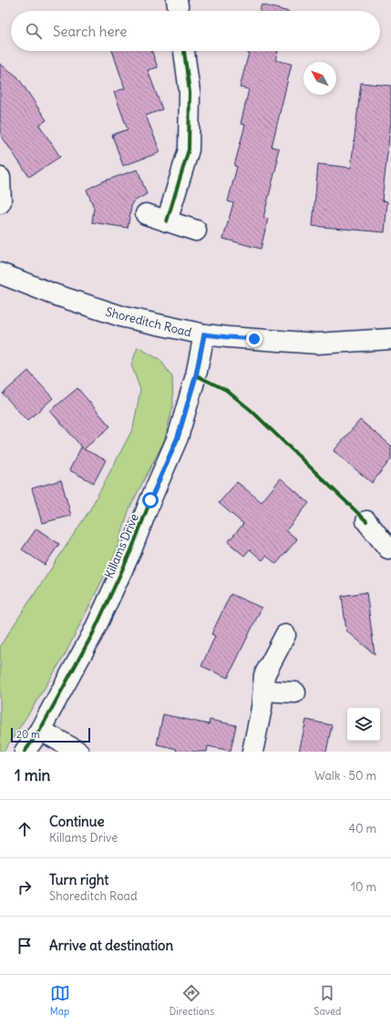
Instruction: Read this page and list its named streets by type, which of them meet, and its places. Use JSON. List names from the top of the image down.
{
  "streets": {
    "street": ["Shoreditch Road", "Killams Drive"]
  },
  "crossings": [
    ["Shoreditch Road", "Killams Drive"]
  ],
  "scale_bar": "20 m",
  "north": "top left",
  "page": {
    "search": "Search here",
    "scale": "20 m",
    "heading": ["1 min", "Walk · 50 m"],
    "list": [
      ["Continue", "Killams Drive", "40 m"],
      ["Turn right", "Shoreditch Road", "10 m"],
      "Arrive at destination"
    ],
    "nav": ["Map", "Directions", "Saved"]
  }
}
